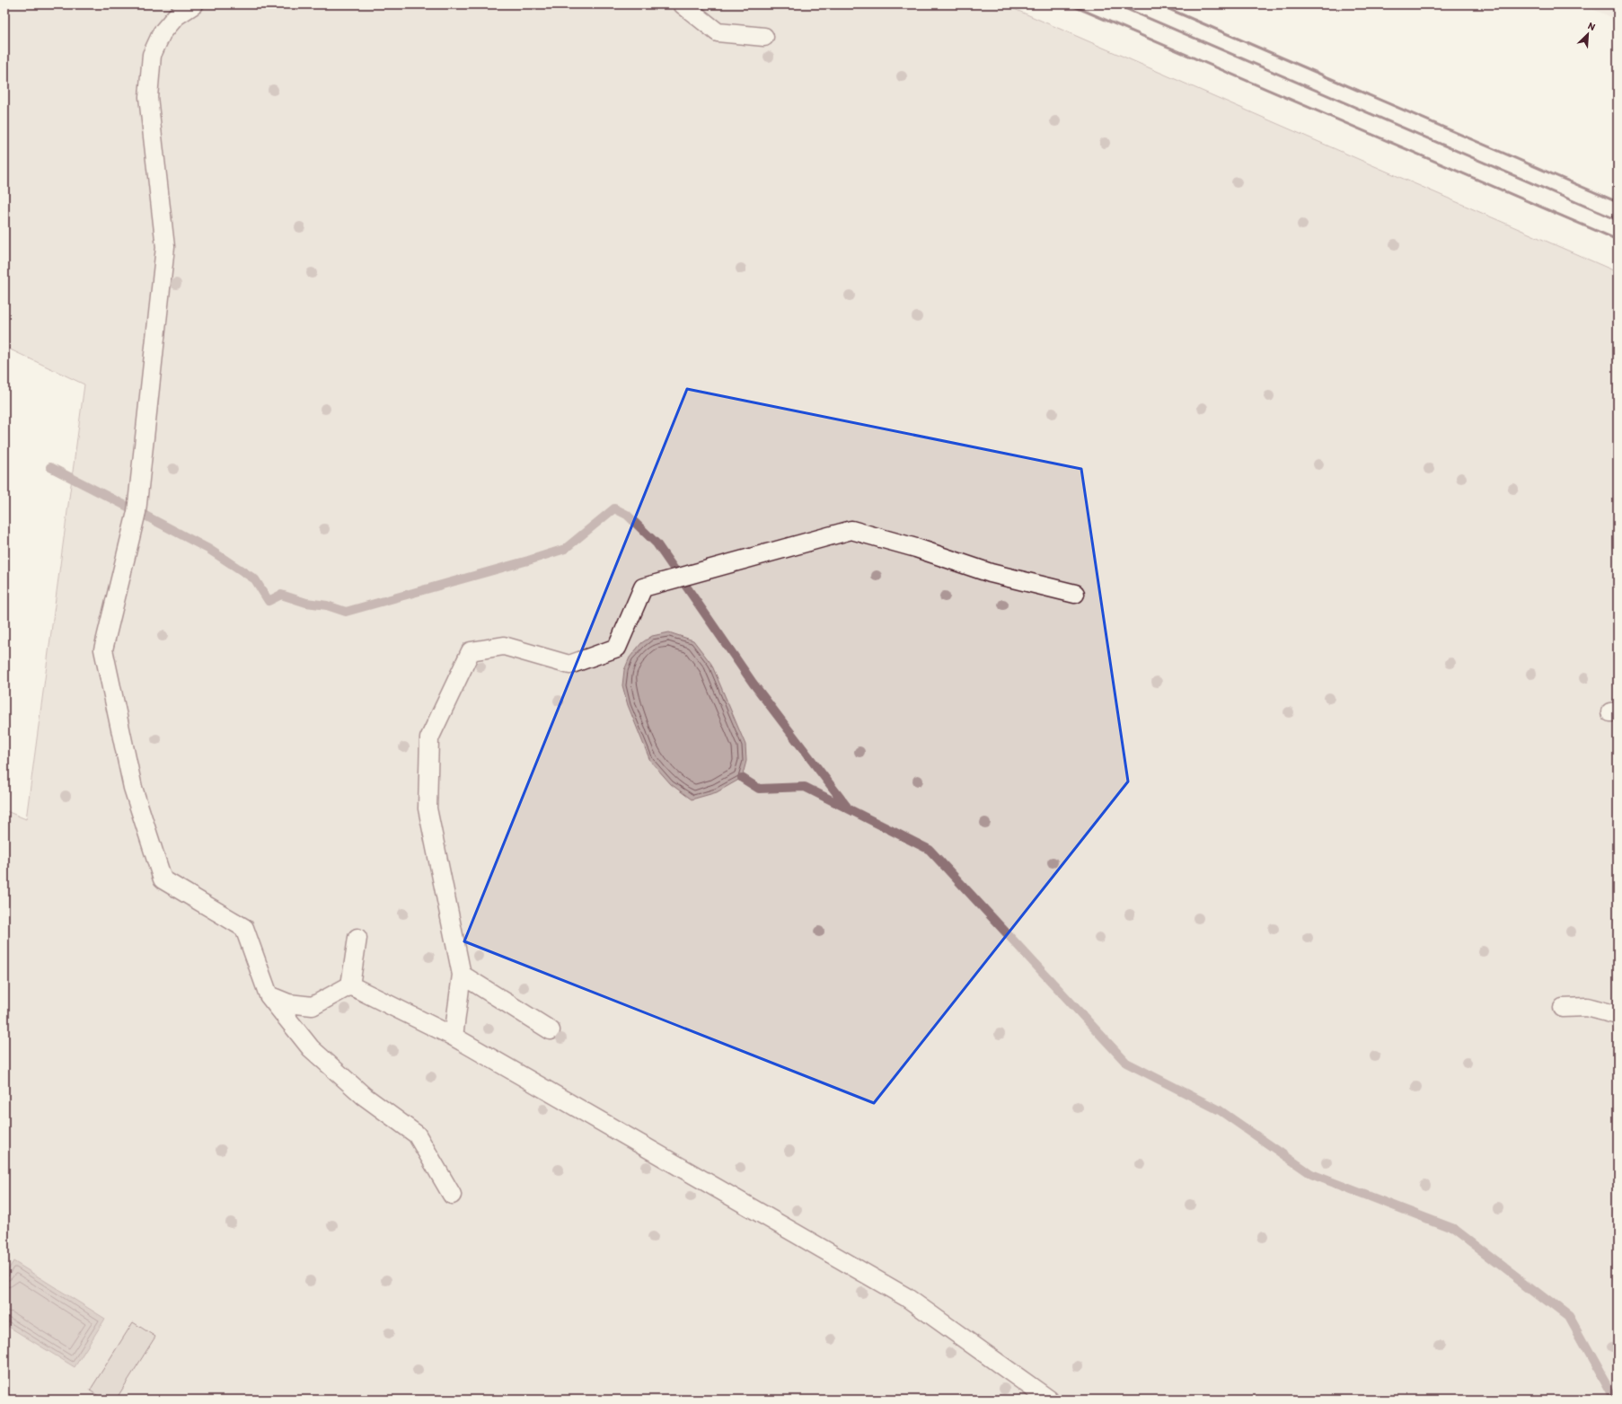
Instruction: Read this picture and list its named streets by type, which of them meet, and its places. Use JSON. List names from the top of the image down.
{
  "north": "top right"
}
